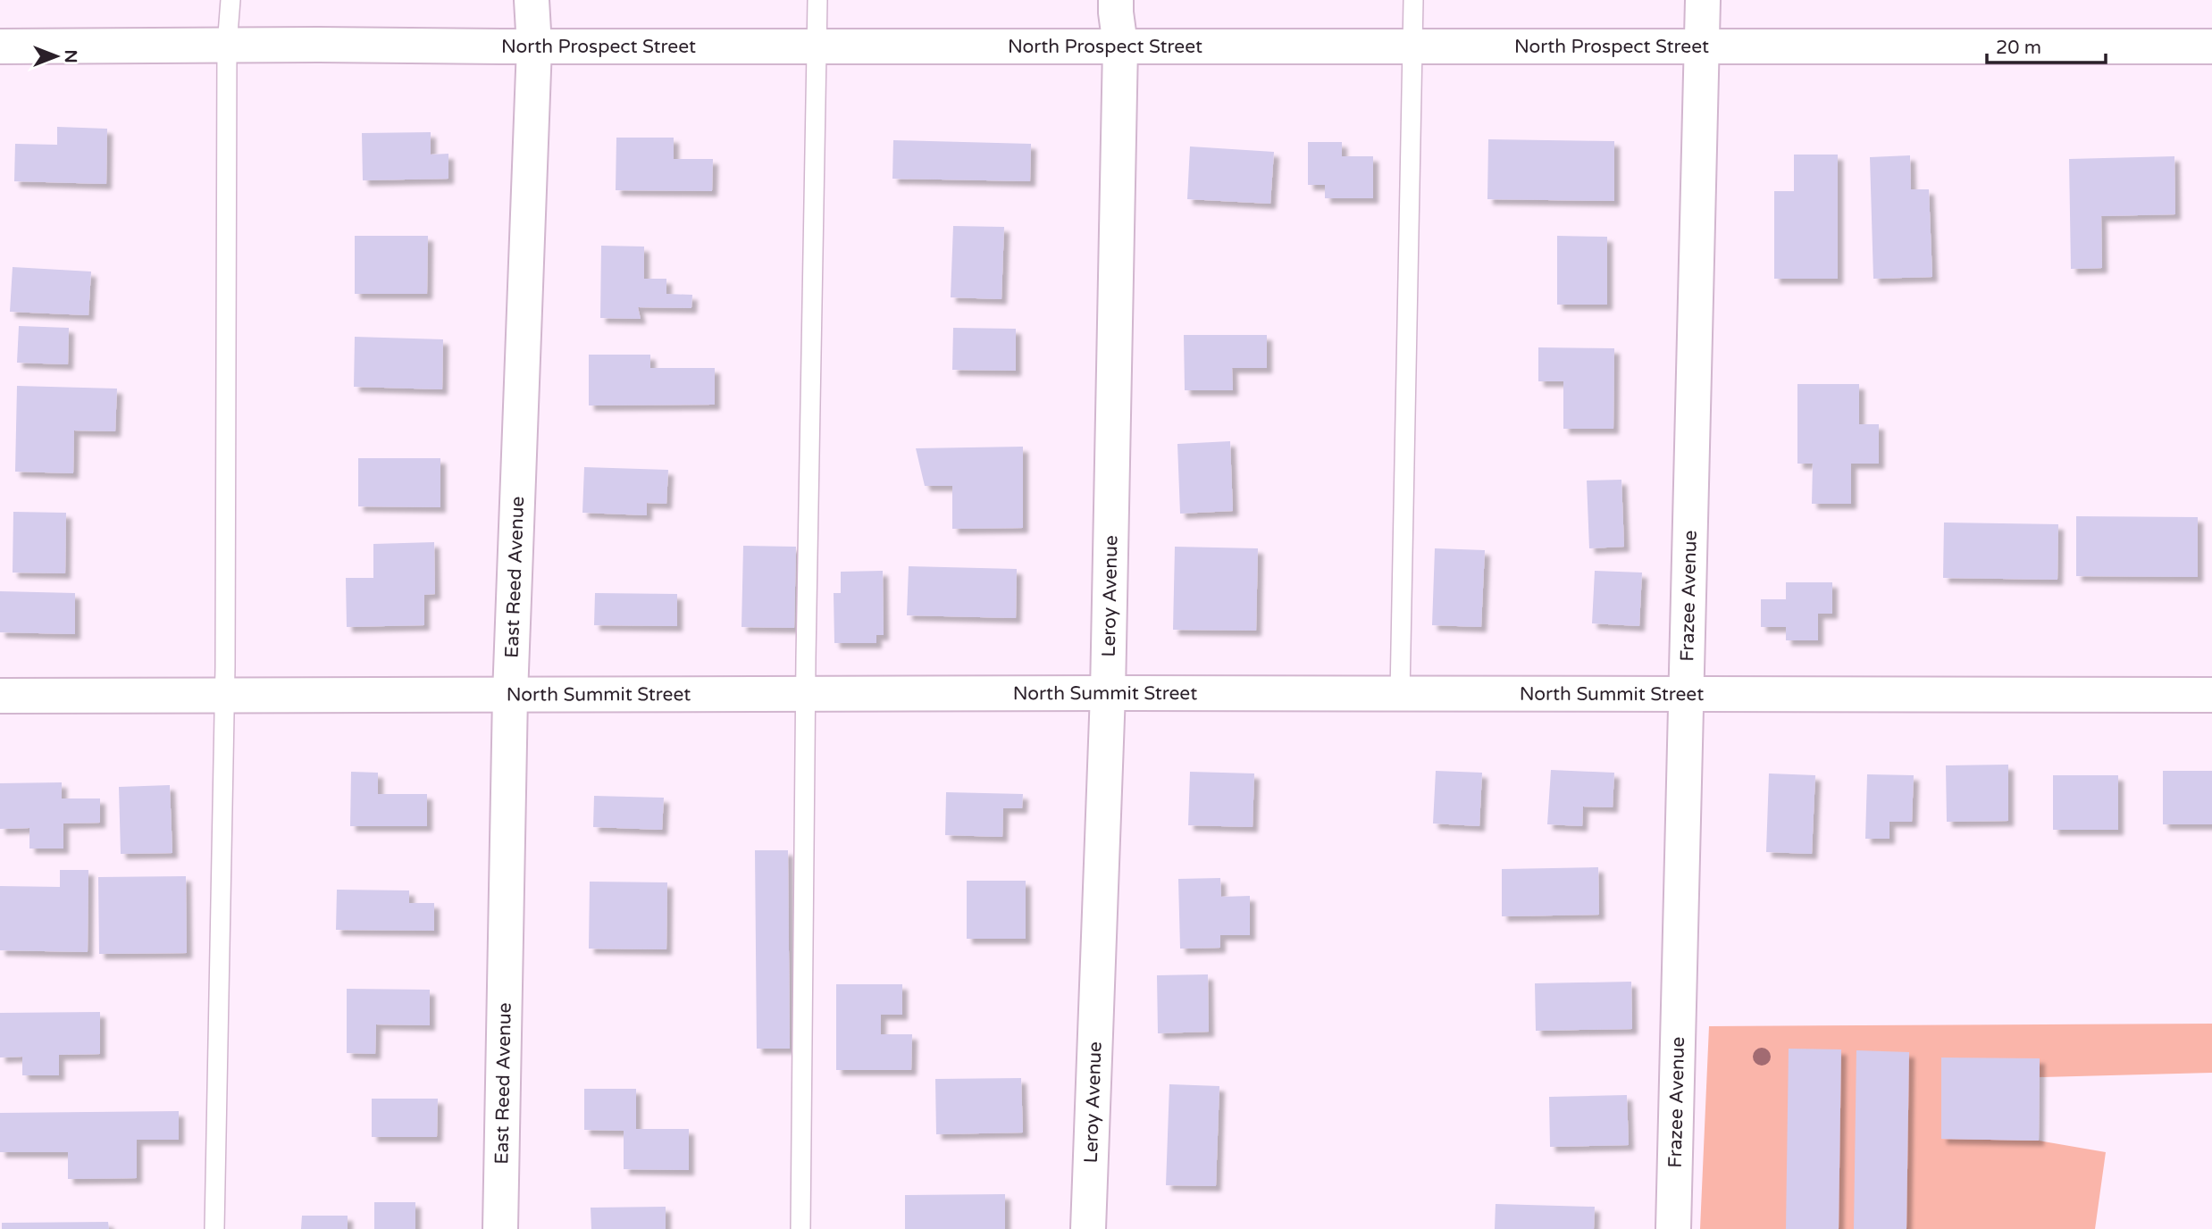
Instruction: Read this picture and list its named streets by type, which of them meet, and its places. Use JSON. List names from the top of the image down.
{
  "streets": {
    "street": [
      "North Prospect Street",
      "East Reed Avenue",
      "Leroy Avenue",
      "Frazee Avenue",
      "North Summit Street"
    ]
  },
  "crossings": [
    ["North Prospect Street", "East Reed Avenue"],
    ["North Prospect Street", "Leroy Avenue"],
    ["North Prospect Street", "Frazee Avenue"],
    ["East Reed Avenue", "North Summit Street"],
    ["Leroy Avenue", "North Summit Street"],
    ["Frazee Avenue", "North Summit Street"]
  ],
  "scale_bar": "20 m",
  "north": "right"
}
